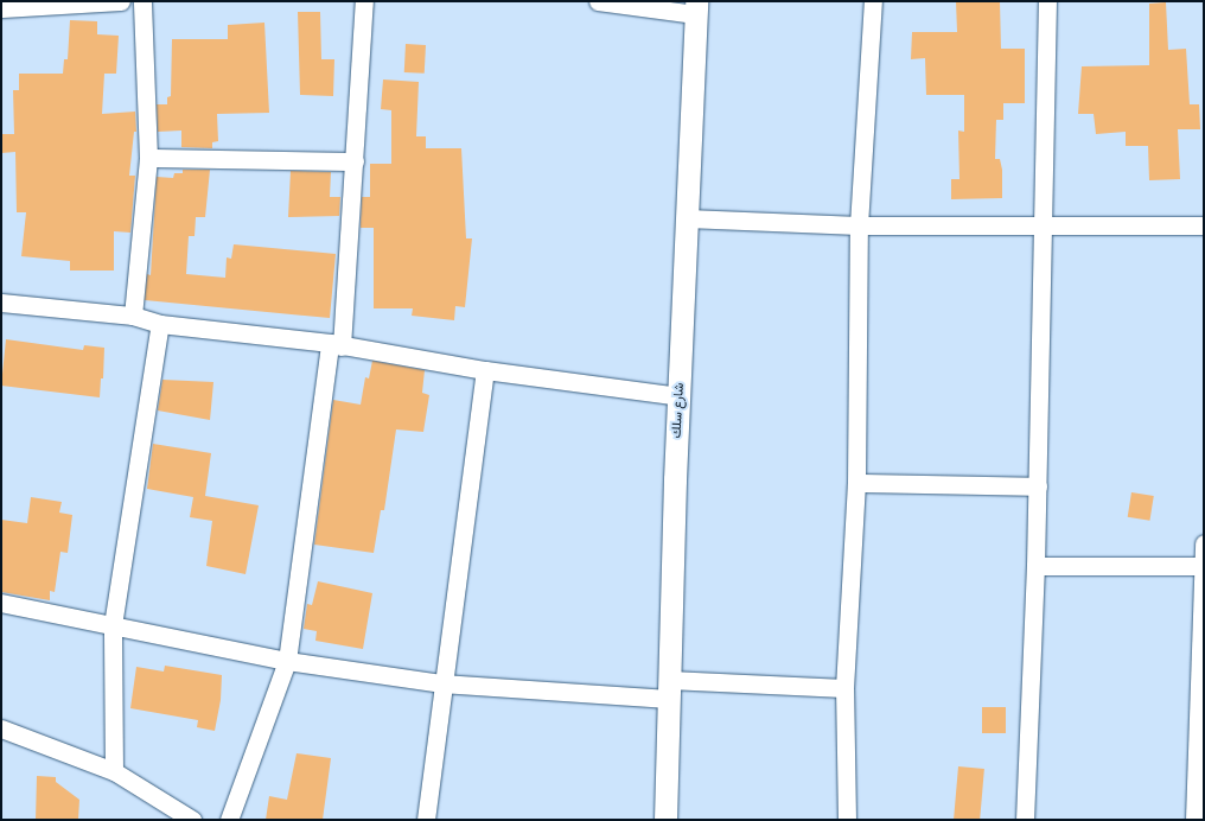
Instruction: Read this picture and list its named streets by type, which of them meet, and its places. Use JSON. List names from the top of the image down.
{
  "streets": {
    "street": ["شارع سلك"]
  }
}
